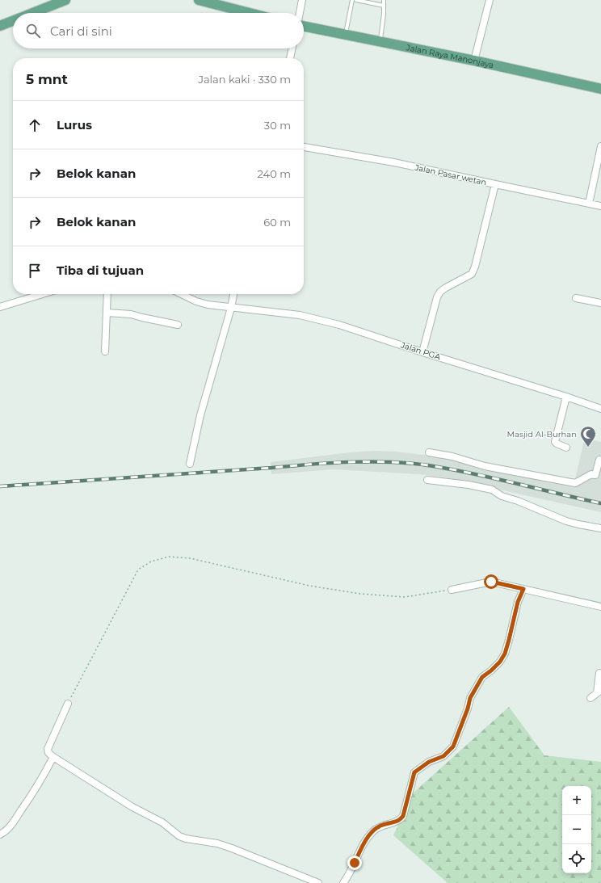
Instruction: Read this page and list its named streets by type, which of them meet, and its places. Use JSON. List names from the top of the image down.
{
  "streets": {
    "main road": ["Jalan Raya Manonjaya"],
    "street": ["Jalan Pasar wetan", "Jalan PGA"]
  },
  "places": {
    "mosque": ["Masjid Al-Burhan"]
  },
  "page": {
    "search": "Cari di sini",
    "heading": ["5 mnt", "Jalan kaki · 330 m"],
    "list": [
      ["Lurus", "30 m"],
      ["Belok kanan", "240 m"],
      ["Belok kanan", "60 m"],
      "Tiba di tujuan"
    ],
    "map_buttons": ["+", "−"]
  }
}
